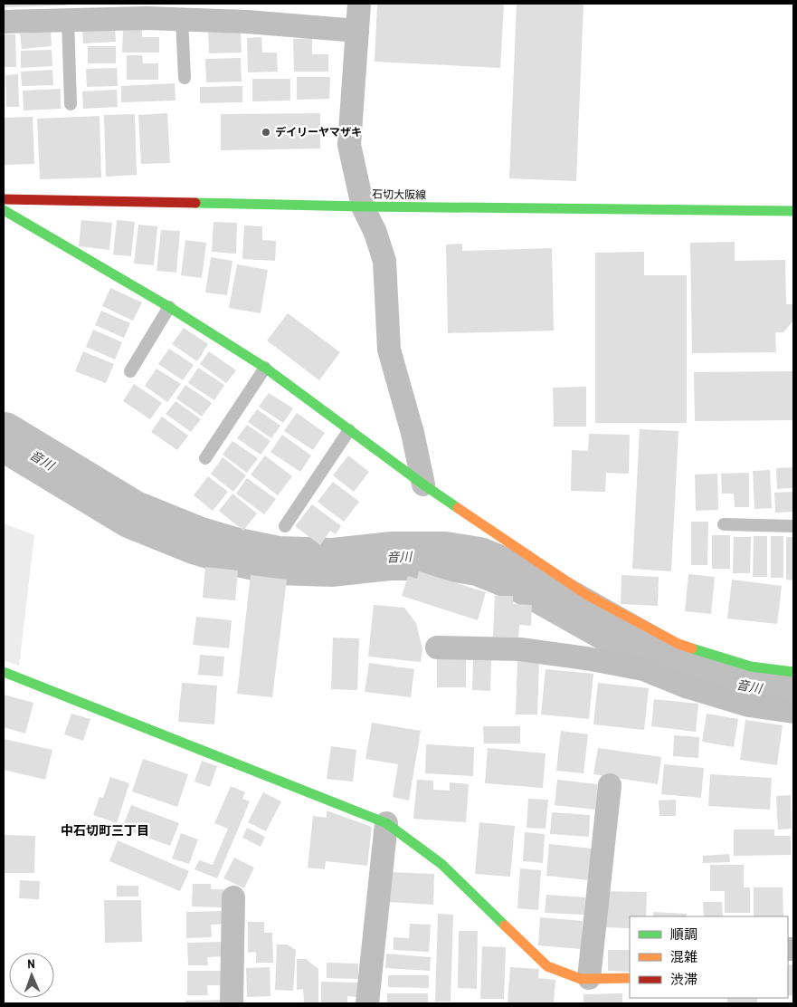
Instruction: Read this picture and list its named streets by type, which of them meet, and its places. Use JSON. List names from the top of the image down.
{
  "streets": {
    "street": ["石切大阪線"]
  },
  "districts": ["中石切町三丁目"],
  "water": ["音川"],
  "places": ["デイリーヤマザキ"],
  "legend": ["順調", "混雑", "渋滞"],
  "north": "top"
}
